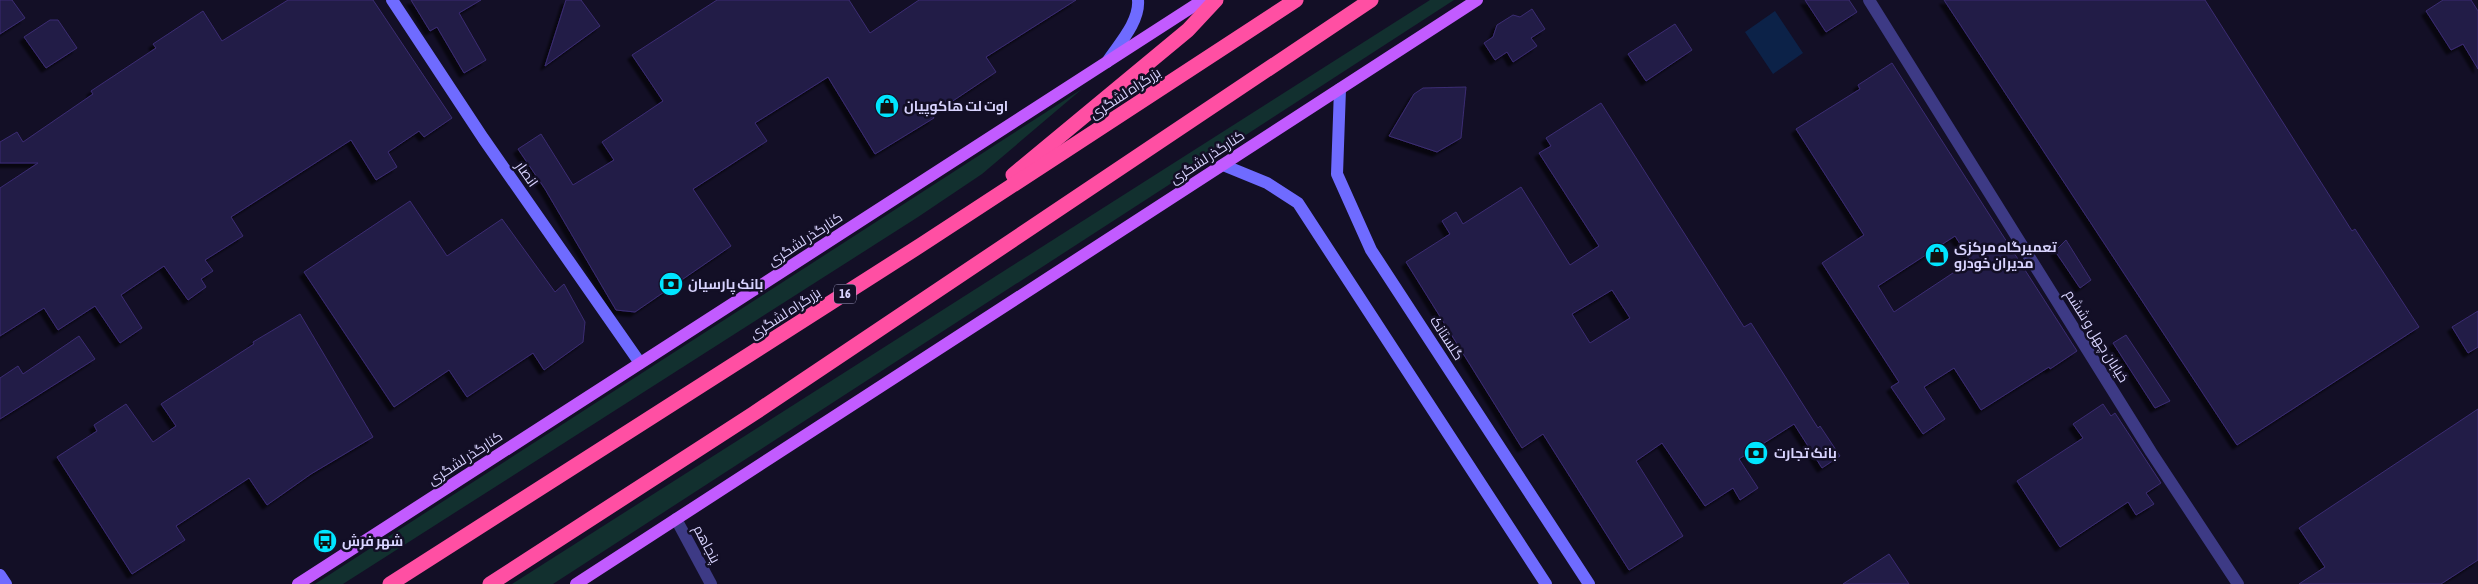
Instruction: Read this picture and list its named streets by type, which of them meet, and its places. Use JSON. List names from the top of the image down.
{
  "streets": {
    "highway": ["بزرگراه لشگری", "16"],
    "main road": ["کنارگذر لشگری"],
    "street": [
      "انصار",
      "خیابان چهل و ششم",
      "گلستانک",
      "پنجاهم"
    ]
  },
  "crossings": [
    ["کنارگذر لشگری", "انصار"],
    ["کنارگذر لشگری", "گلستانک"],
    ["کنارگذر لشگری", "پنجاهم"]
  ],
  "places": {
    "shop": ["اوت لت هاکوپیان", "تعمیرگاه مرکزی مدیران خودرو"],
    "bank": ["بانک پارسیان", "بانک تجارت"],
    "bus stop": ["شهر فرش"]
  }
}
